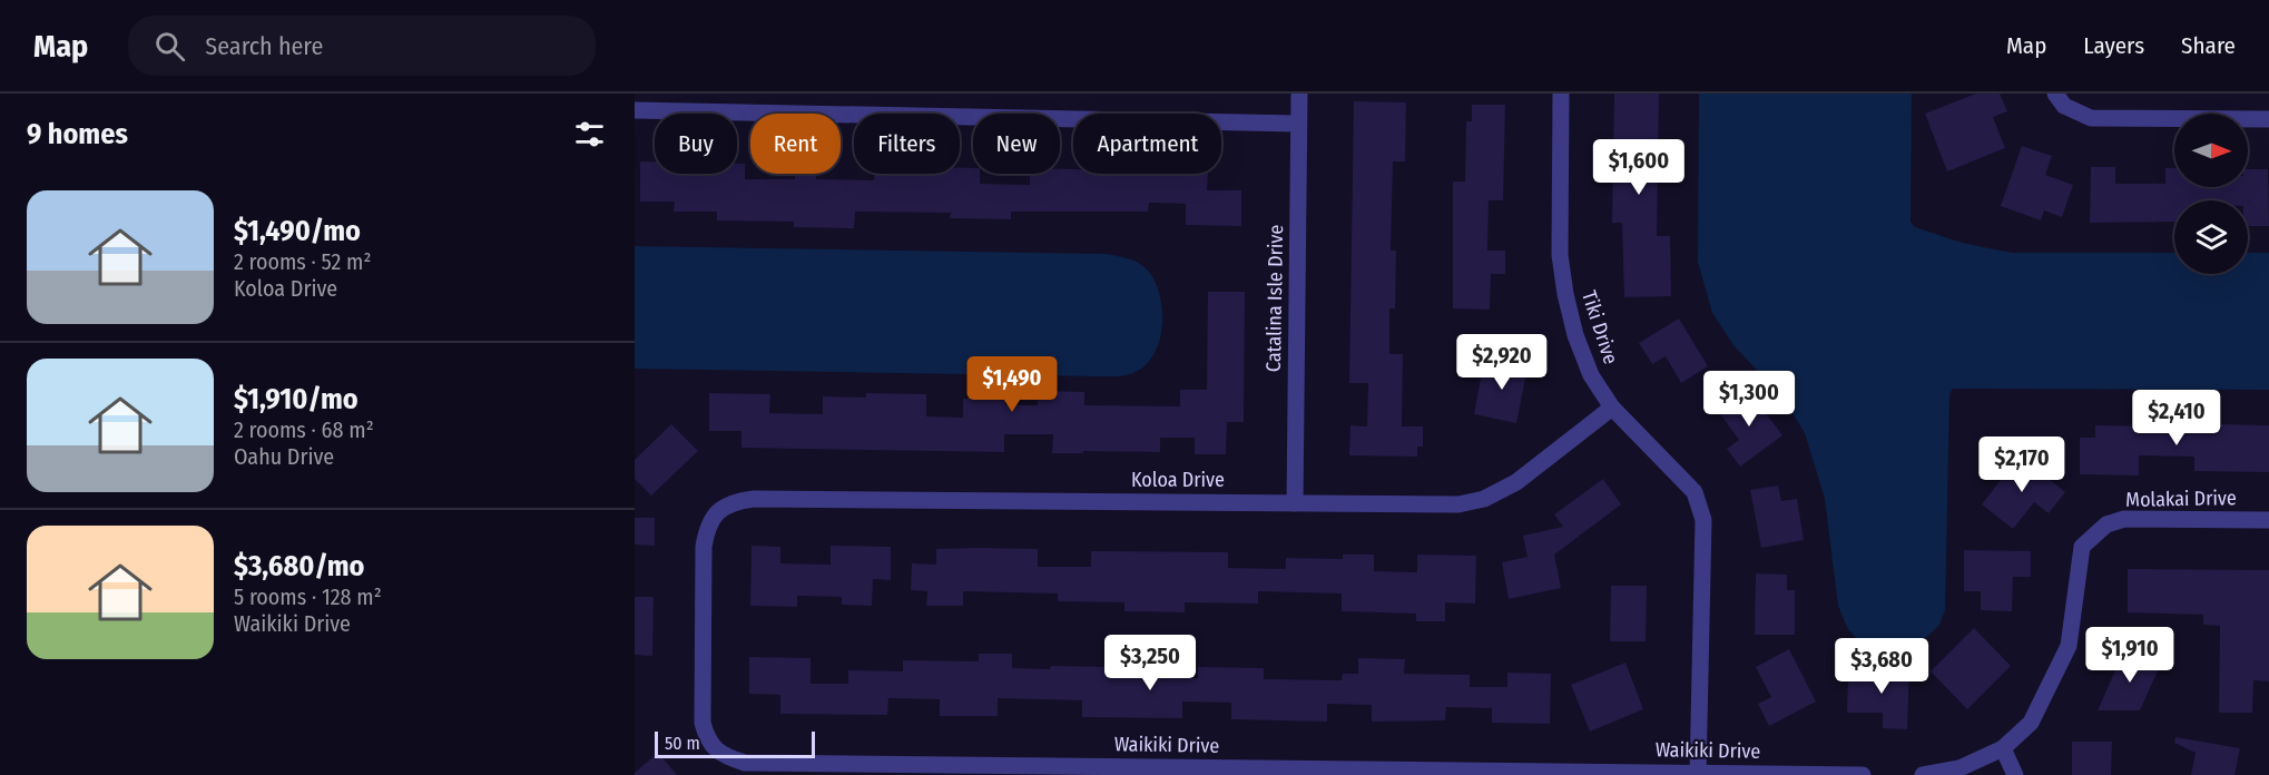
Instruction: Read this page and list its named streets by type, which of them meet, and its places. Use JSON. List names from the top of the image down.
{
  "streets": {
    "street": [
      "Catalina Isle Drive",
      "Tiki Drive",
      "Koloa Drive",
      "Molakai Drive",
      "Waikiki Drive"
    ]
  },
  "crossings": [
    ["Catalina Isle Drive", "Koloa Drive"],
    ["Tiki Drive", "Koloa Drive"],
    ["Tiki Drive", "Waikiki Drive"],
    ["Koloa Drive", "Waikiki Drive"]
  ],
  "scale_bar": "50 m",
  "north": "right",
  "page": {
    "header": "Map",
    "search": "Search here",
    "nav": ["Map", "Layers", "Share"],
    "heading": "9 homes",
    "chip": [
      "Buy",
      "Rent",
      "Filters",
      "New",
      "Apartment"
    ],
    "price": [
      "$1,600",
      "$2,920",
      "$1,490",
      "$1,300",
      "$2,410",
      "$2,170",
      "$1,910",
      "$3,250",
      "$3,680"
    ],
    "list": [
      {
        "name": "$1,490/mo",
        "note": "2 rooms · 52 m² · Koloa Drive"
      },
      {
        "name": "$1,910/mo",
        "note": "2 rooms · 68 m² · Oahu Drive"
      },
      {
        "name": "$3,680/mo",
        "note": "5 rooms · 128 m² · Waikiki Drive"
      }
    ],
    "scale": "50 m"
  }
}
